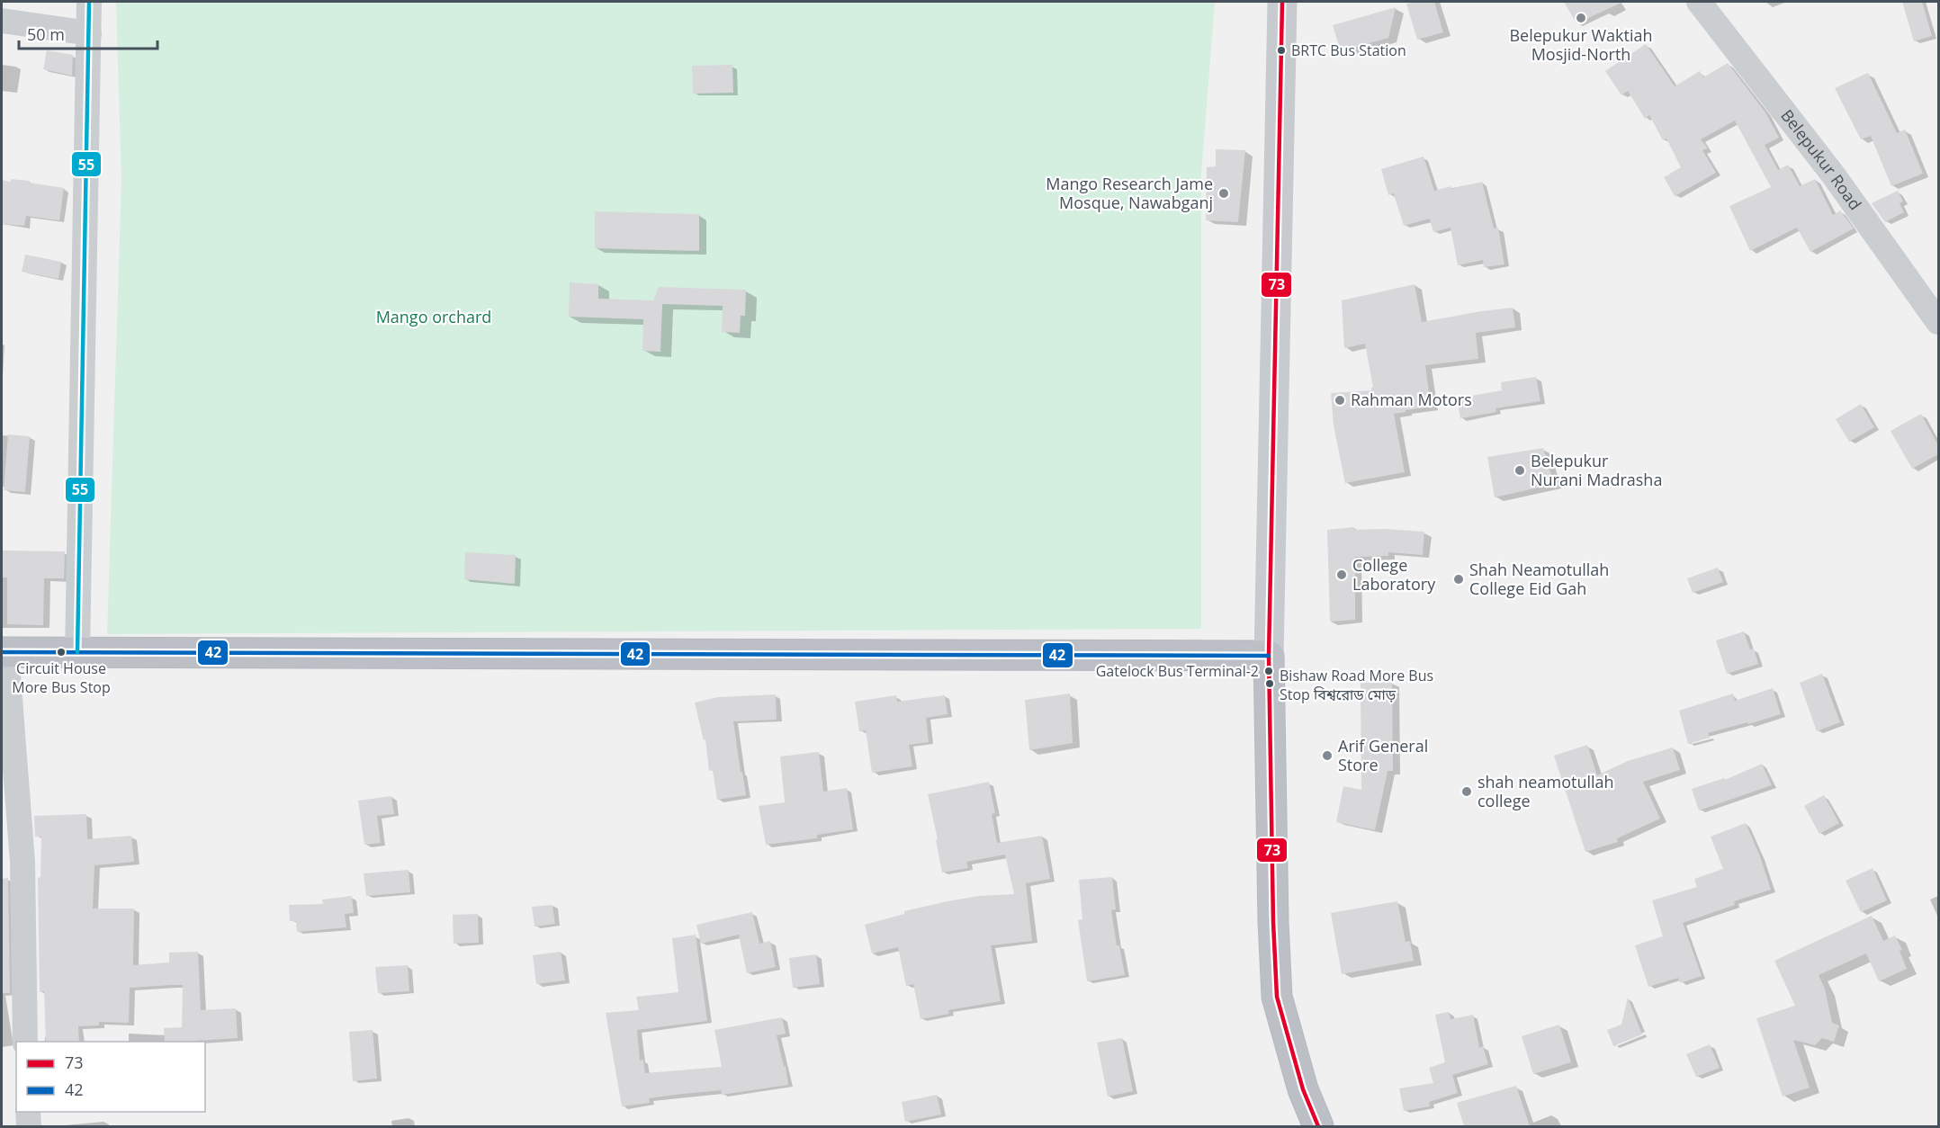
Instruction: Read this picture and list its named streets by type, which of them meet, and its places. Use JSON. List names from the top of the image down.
{
  "streets": {
    "street": ["Belepukur Road"]
  },
  "parks": ["Mango orchard"],
  "places": [
    "Belepukur Waktiah Mosjid-North",
    "BRTC Bus Station",
    "Mango Research Jame Mosque, Nawabganj",
    "Rahman Motors",
    "Belepukur Nurani Madrasha",
    "College Laboratory",
    "Shah Neamotullah College Eid Gah",
    "Circuit House More Bus Stop",
    "Gatelock Bus Terminal-2",
    "Bishaw Road More Bus Stop বিশ্বরোড মোড়",
    "Arif General Store",
    "shah neamotullah college"
  ],
  "lines": ["transit line 73", "transit line 55", "transit line 42"],
  "legend": ["73", "42"],
  "scale_bar": "50 m"
}
